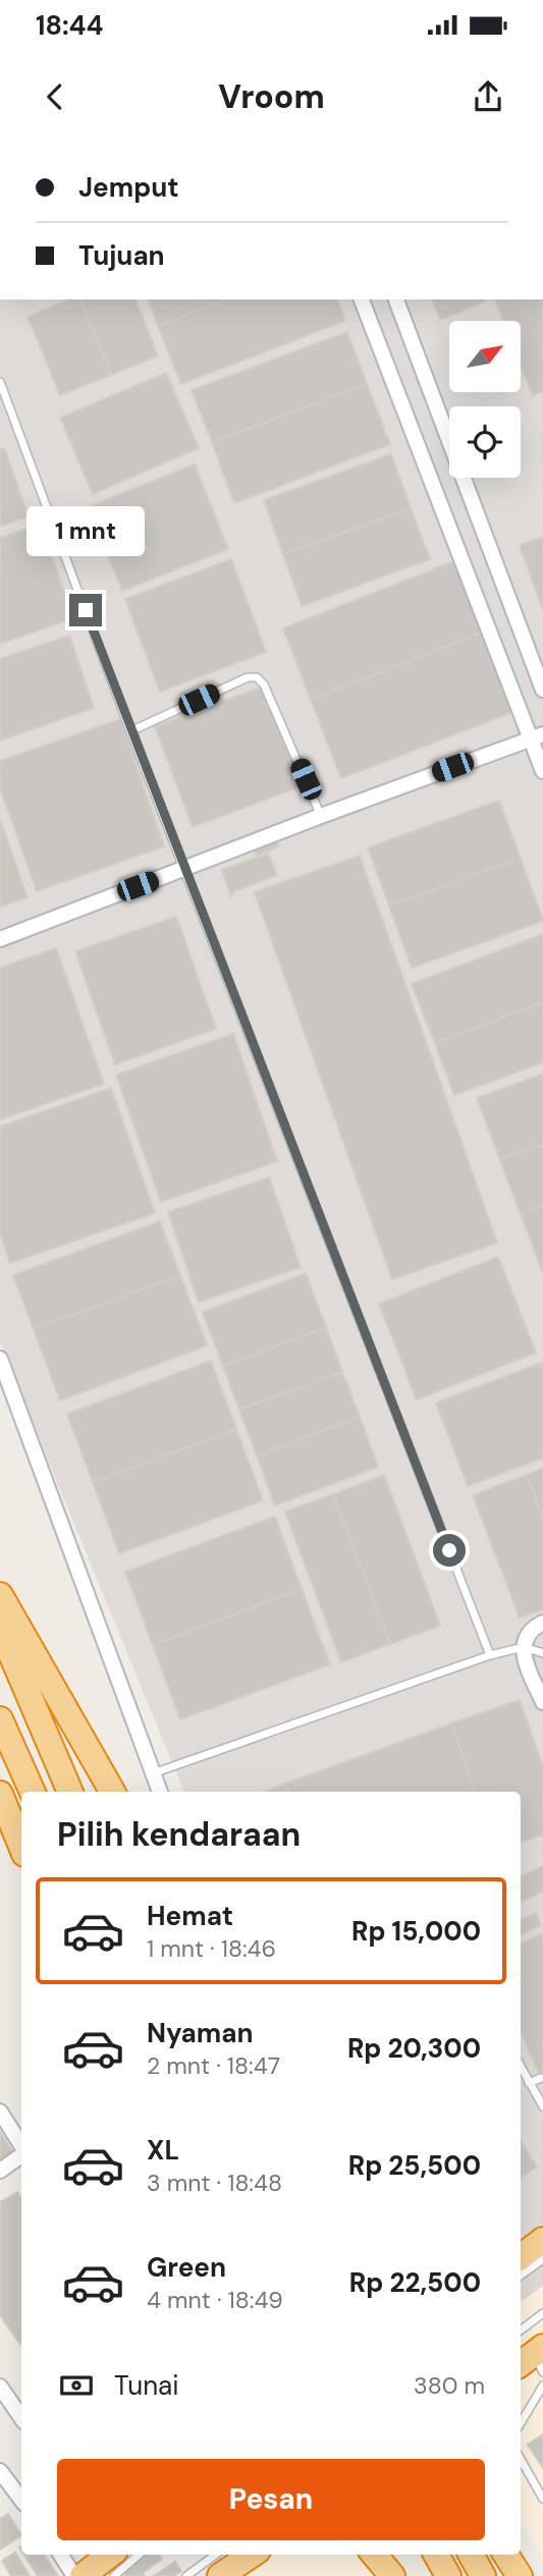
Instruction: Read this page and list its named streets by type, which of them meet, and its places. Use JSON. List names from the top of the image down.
{
  "north": "top right",
  "page": {
    "status": "18:44",
    "header": "Vroom",
    "banner": ["Jemput", "Tujuan"],
    "bubble": "1 mnt",
    "heading": "Pilih kendaraan",
    "list": [
      {
        "name": "Hemat",
        "note": "1 mnt · 18:46",
        "value": "Rp 15,000"
      },
      {
        "name": "Nyaman",
        "note": "2 mnt · 18:47",
        "value": "Rp 20,300"
      },
      {
        "name": "XL",
        "note": "3 mnt · 18:48",
        "value": "Rp 25,500"
      },
      {
        "name": "Green",
        "note": "4 mnt · 18:49",
        "value": "Rp 22,500"
      }
    ],
    "pay": ["Tunai", "380 m"],
    "buttons": "Pesan"
  }
}
